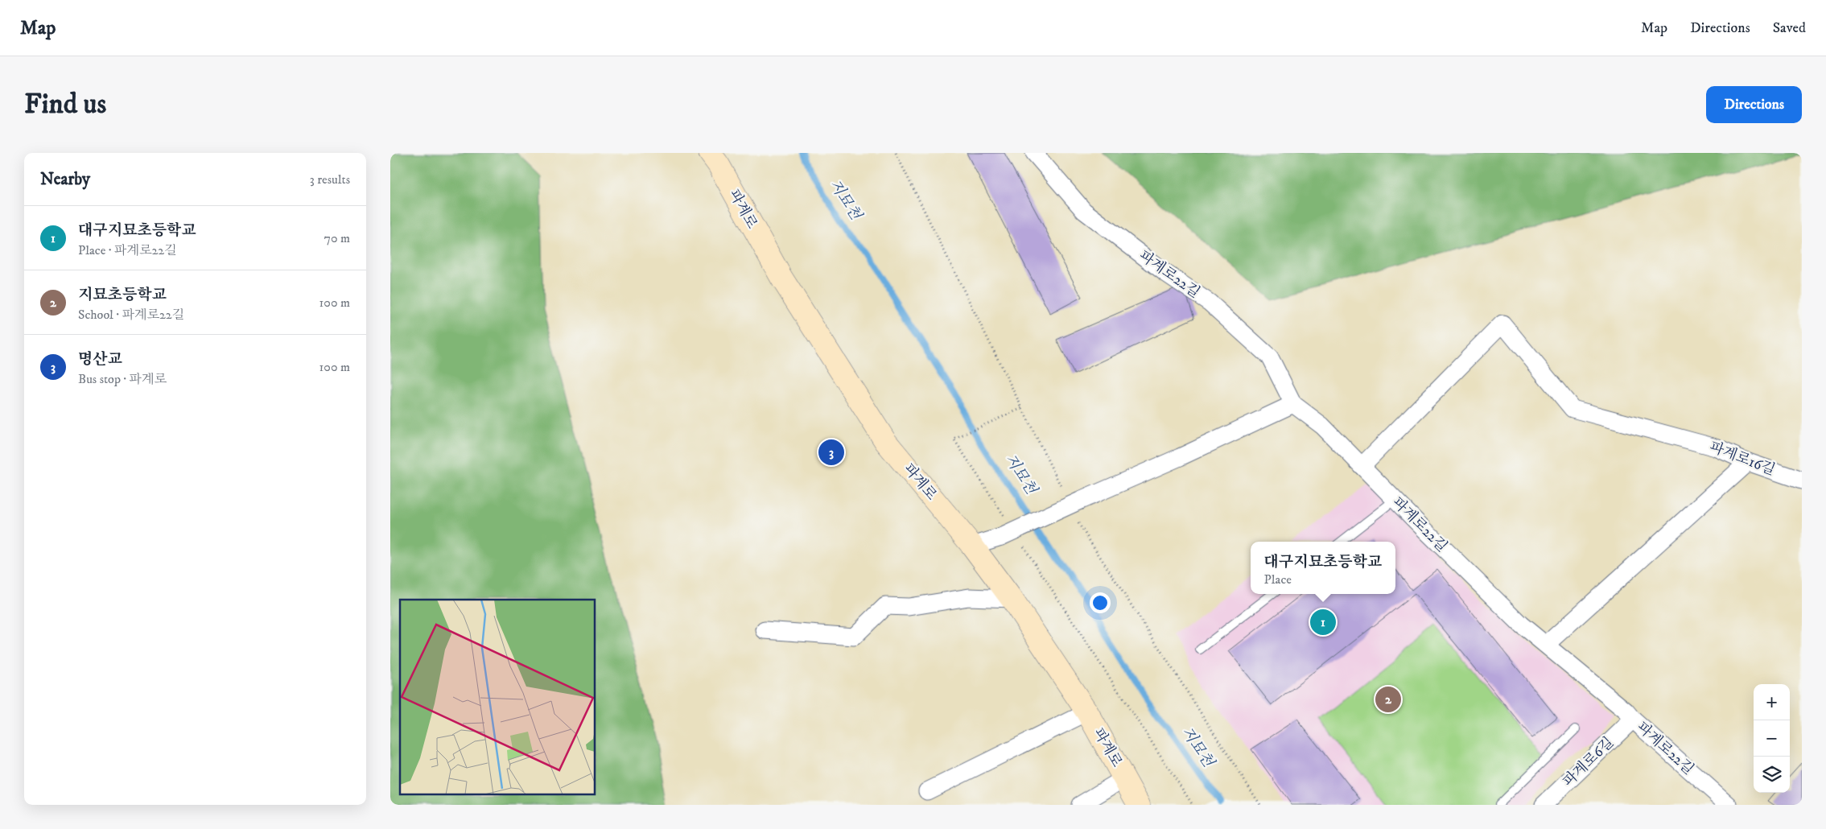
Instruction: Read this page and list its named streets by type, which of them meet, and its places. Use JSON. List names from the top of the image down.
{
  "streets": {
    "main road": ["파계로"],
    "street": ["파계로22길", "파계로16길", "파계로6길"]
  },
  "crossings": [
    ["파계로22길", "파계로16길"],
    ["파계로22길", "파계로6길"]
  ],
  "water": ["지묘천"],
  "page": {
    "header": "Map",
    "nav": ["Map", "Directions", "Saved"],
    "buttons": "Directions",
    "title": "Find us",
    "heading": ["Nearby", "3 results"],
    "list": [
      {
        "mark": "1",
        "name": "대구지묘초등학교",
        "note": "Place · 파계로22길",
        "value": "70 m"
      },
      {
        "mark": "2",
        "name": "지묘초등학교",
        "note": "School · 파계로22길",
        "value": "100 m"
      },
      {
        "mark": "3",
        "name": "명산교",
        "note": "Bus stop · 파계로",
        "value": "100 m"
      }
    ],
    "pins": ["3", "1", "2"],
    "popup": ["대구지묘초등학교", "Place"],
    "map_buttons": ["+", "−"]
  }
}
